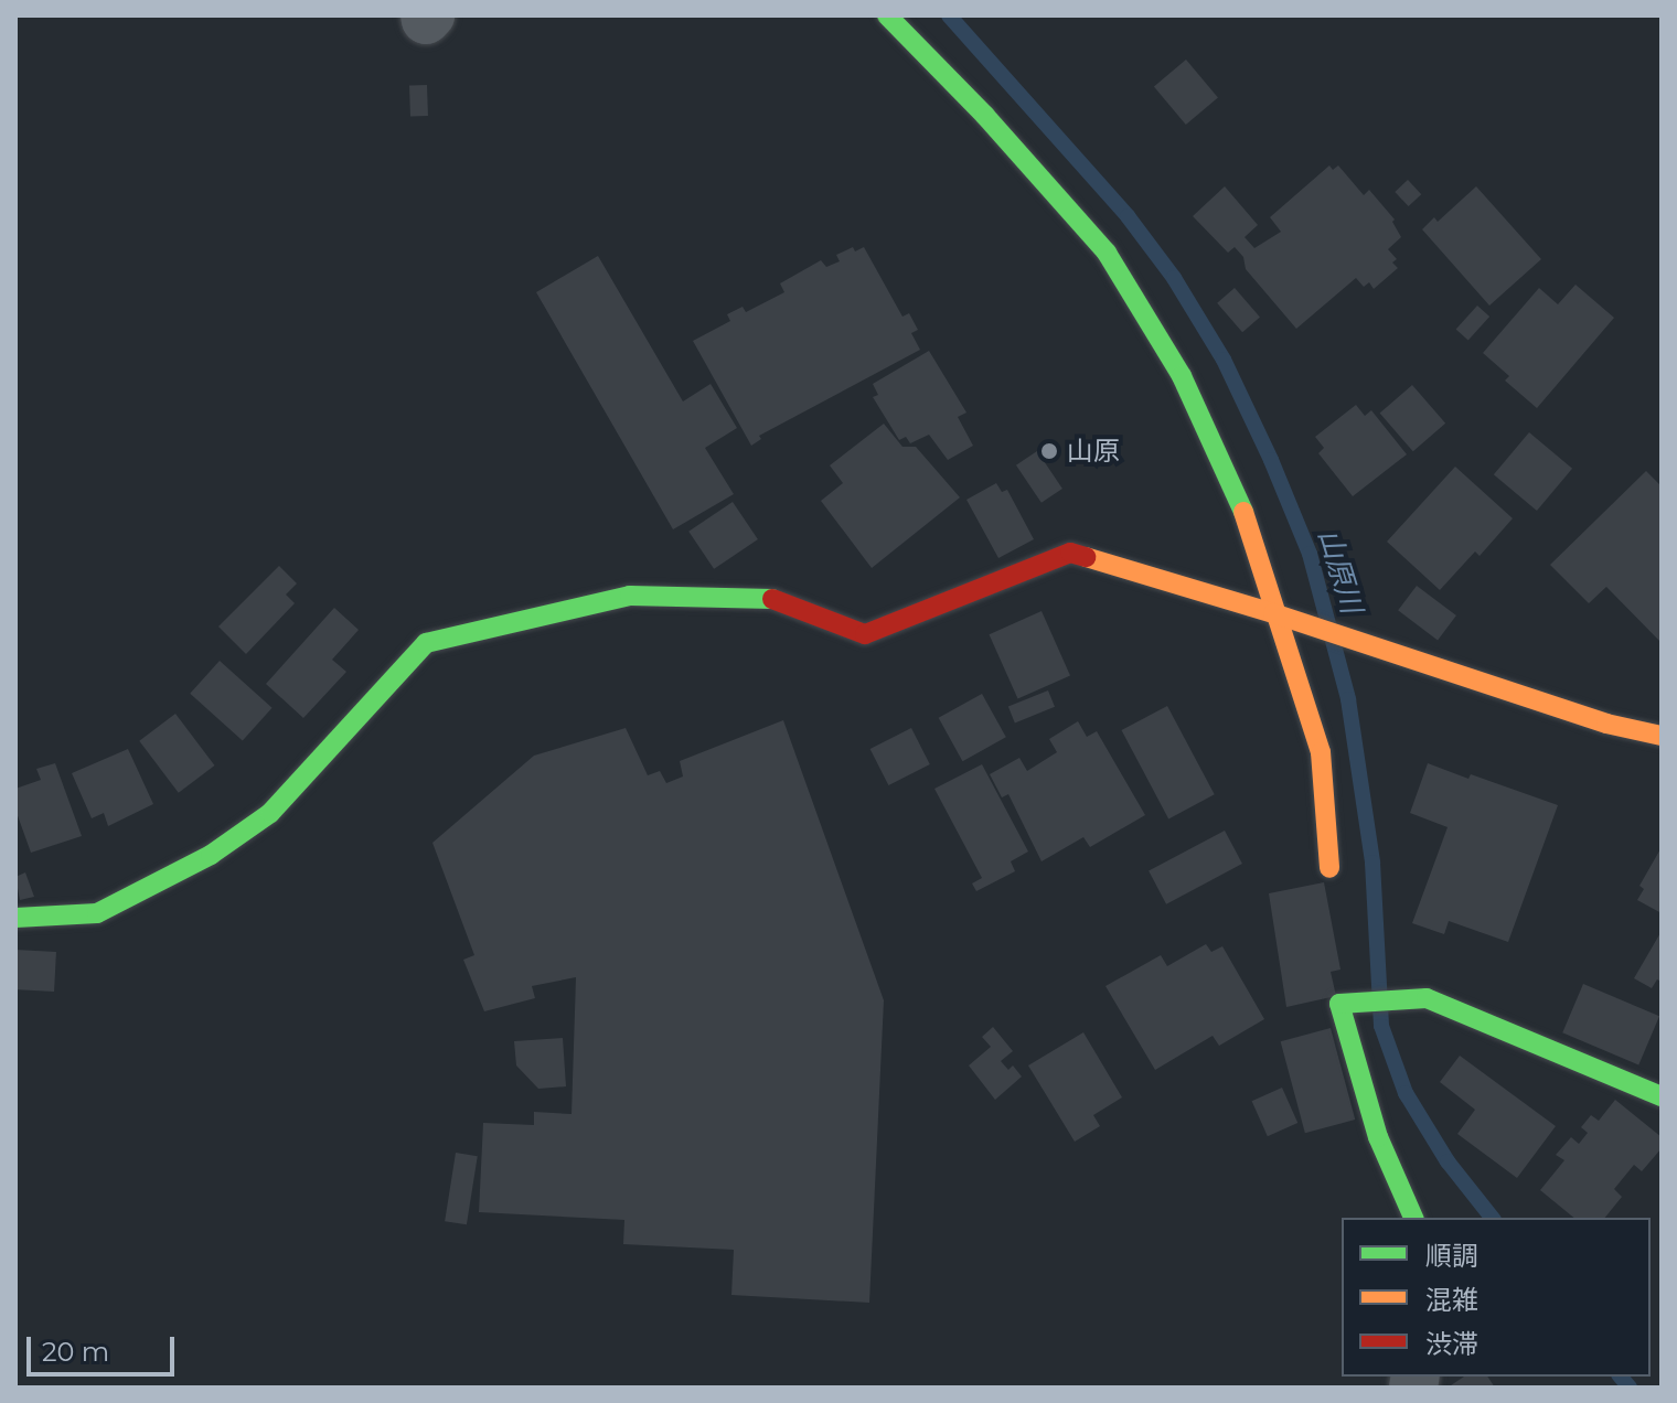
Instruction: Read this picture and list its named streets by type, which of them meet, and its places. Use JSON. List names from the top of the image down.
{
  "water": ["山原川"],
  "places": ["山原"],
  "legend": ["順調", "混雑", "渋滞"],
  "scale_bar": "20 m"
}
